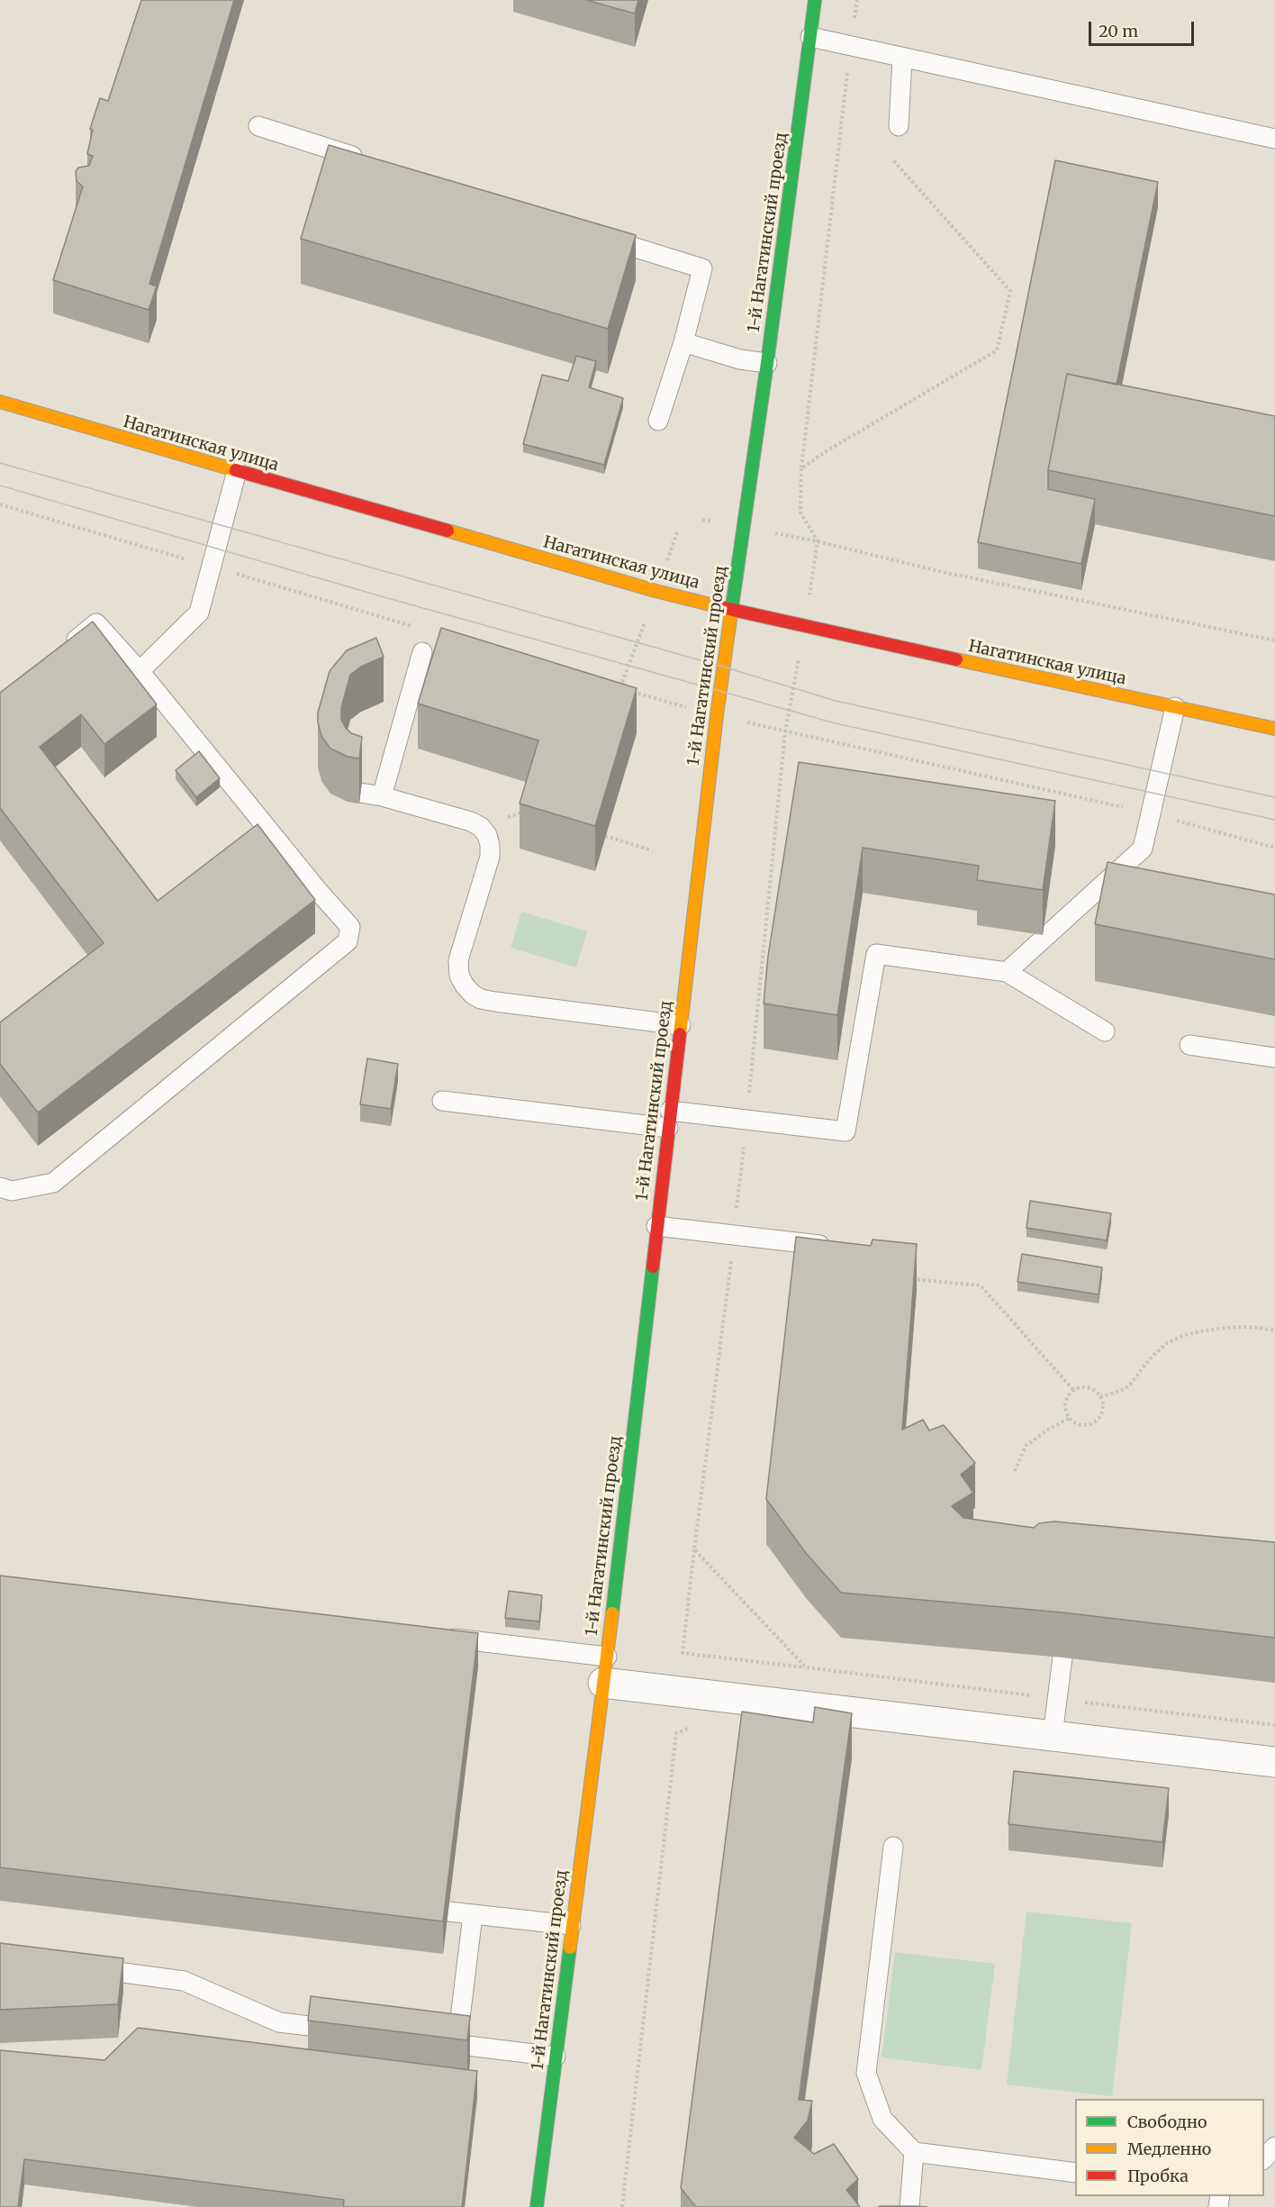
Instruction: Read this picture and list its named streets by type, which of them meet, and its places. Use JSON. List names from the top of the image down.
{
  "streets": {
    "street": ["1-й Нагатинский проезд", "Нагатинская улица"]
  },
  "crossings": [
    ["1-й Нагатинский проезд", "Нагатинская улица"]
  ],
  "legend": ["Свободно", "Медленно", "Пробка"],
  "scale_bar": "20 m"
}
